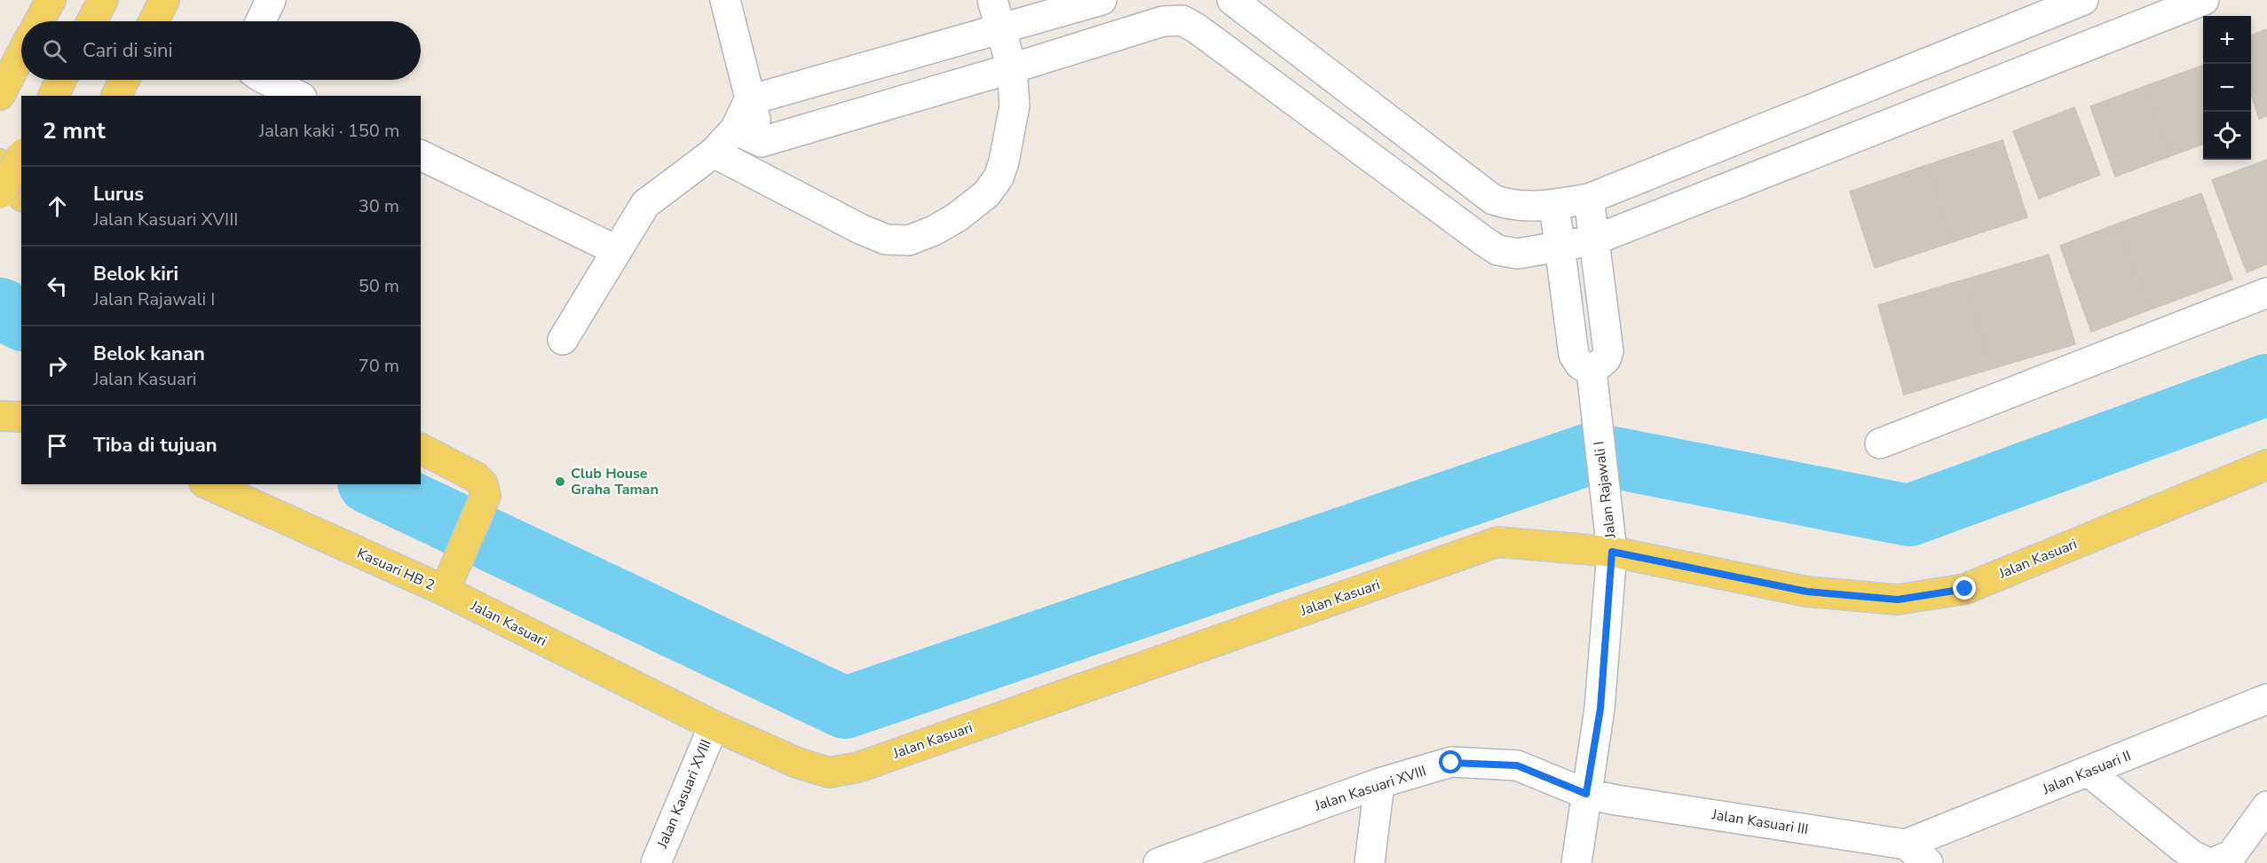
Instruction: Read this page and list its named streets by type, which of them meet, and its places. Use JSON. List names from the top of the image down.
{
  "streets": {
    "main road": ["Jalan Kasuari", "Kasuari HB 2"],
    "street": [
      "Jalan Rajawali I",
      "Jalan Kasuari II",
      "Jalan Kasuari XVIII",
      "Jalan Kasuari III"
    ]
  },
  "crossings": [
    ["Jalan Rajawali I", "Jalan Kasuari"],
    ["Jalan Rajawali I", "Jalan Kasuari XVIII"],
    ["Jalan Rajawali I", "Jalan Kasuari III"],
    ["Jalan Kasuari", "Kasuari HB 2"],
    ["Jalan Kasuari", "Jalan Kasuari XVIII"],
    ["Jalan Kasuari II", "Jalan Kasuari III"],
    ["Jalan Kasuari XVIII", "Jalan Kasuari III"]
  ],
  "places": ["Club House Graha Taman"],
  "page": {
    "map_buttons": ["+", "−"],
    "search": "Cari di sini",
    "heading": ["2 mnt", "Jalan kaki · 150 m"],
    "list": [
      ["Lurus", "Jalan Kasuari XVIII", "30 m"],
      ["Belok kiri", "Jalan Rajawali I", "50 m"],
      ["Belok kanan", "Jalan Kasuari", "70 m"],
      "Tiba di tujuan"
    ]
  }
}
